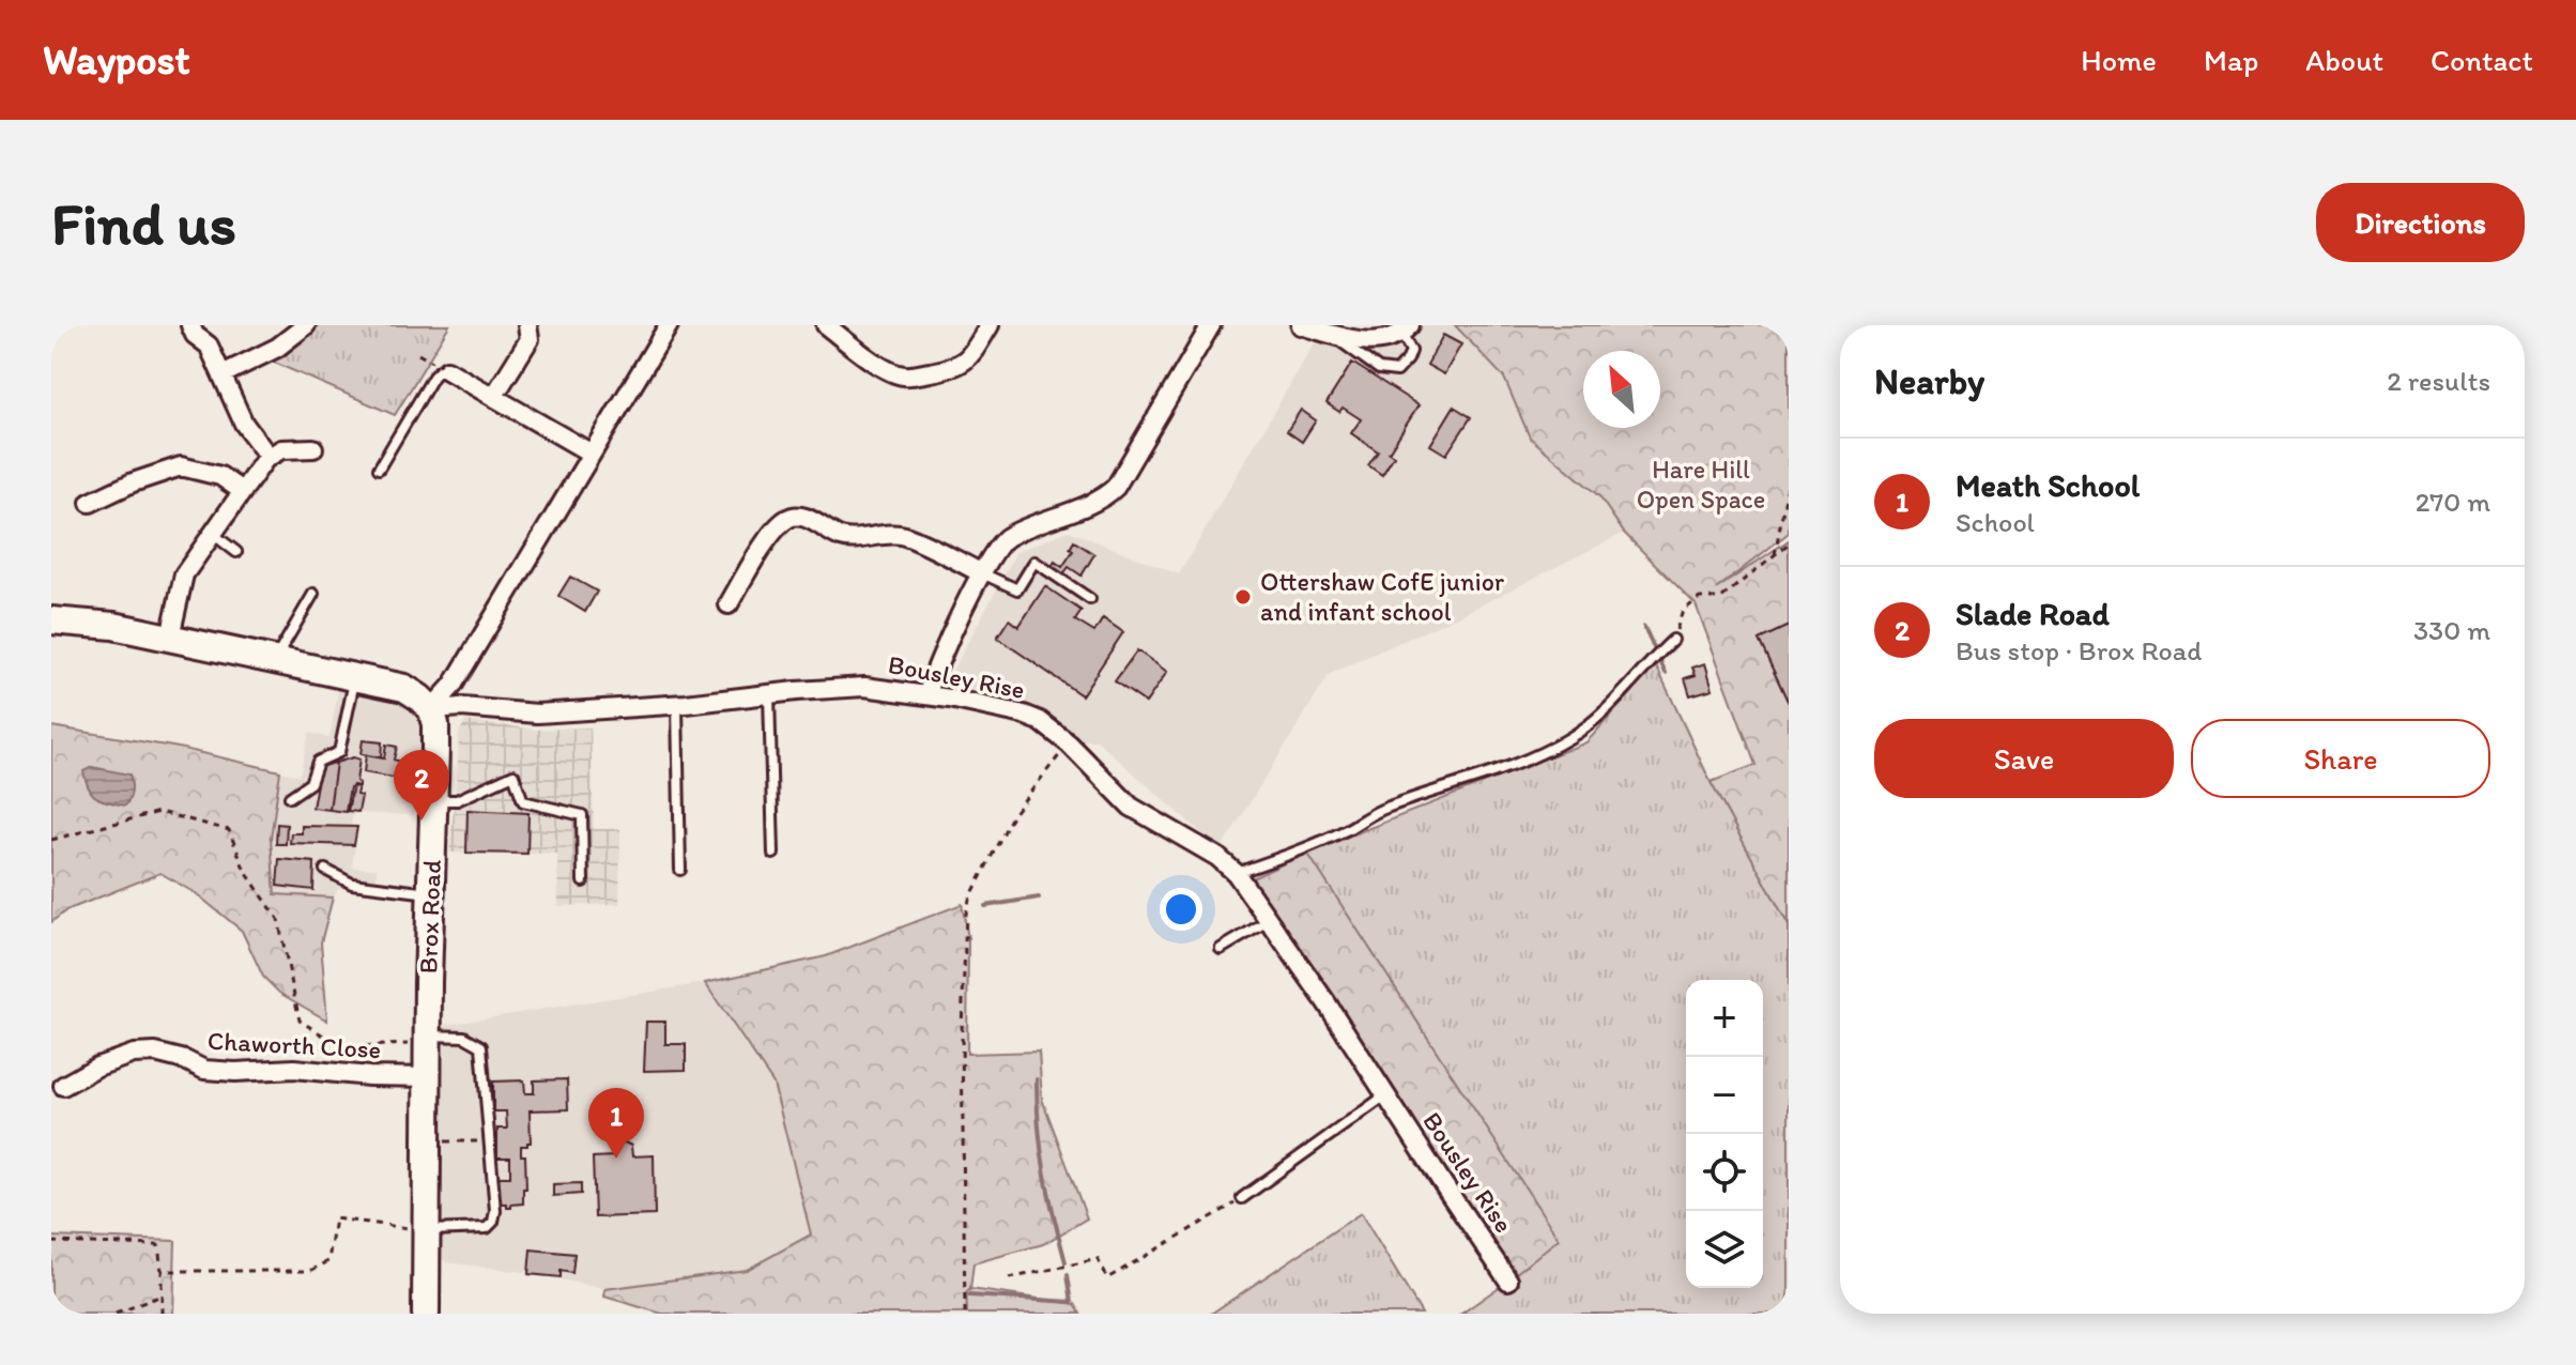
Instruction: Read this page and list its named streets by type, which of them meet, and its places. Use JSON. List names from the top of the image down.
{
  "streets": {
    "street": ["Bousley Rise", "Brox Road", "Chaworth Close"]
  },
  "crossings": [
    ["Bousley Rise", "Brox Road"],
    ["Brox Road", "Chaworth Close"]
  ],
  "parks": ["Hare Hill Open Space"],
  "places": ["Ottershaw CofE junior and infant school"],
  "north": "top left",
  "page": {
    "header": "Waypost",
    "nav": [
      "Home",
      "Map",
      "About",
      "Contact"
    ],
    "buttons": [
      "Directions",
      ["Save", "Share"]
    ],
    "title": "Find us",
    "heading": ["Nearby", "2 results"],
    "list": [
      {
        "mark": "1",
        "name": "Meath School",
        "note": "School",
        "value": "270 m"
      },
      {
        "mark": "2",
        "name": "Slade Road",
        "note": "Bus stop · Brox Road",
        "value": "330 m"
      }
    ],
    "pins": ["2", "1"],
    "map_buttons": ["+", "−"]
  }
}
